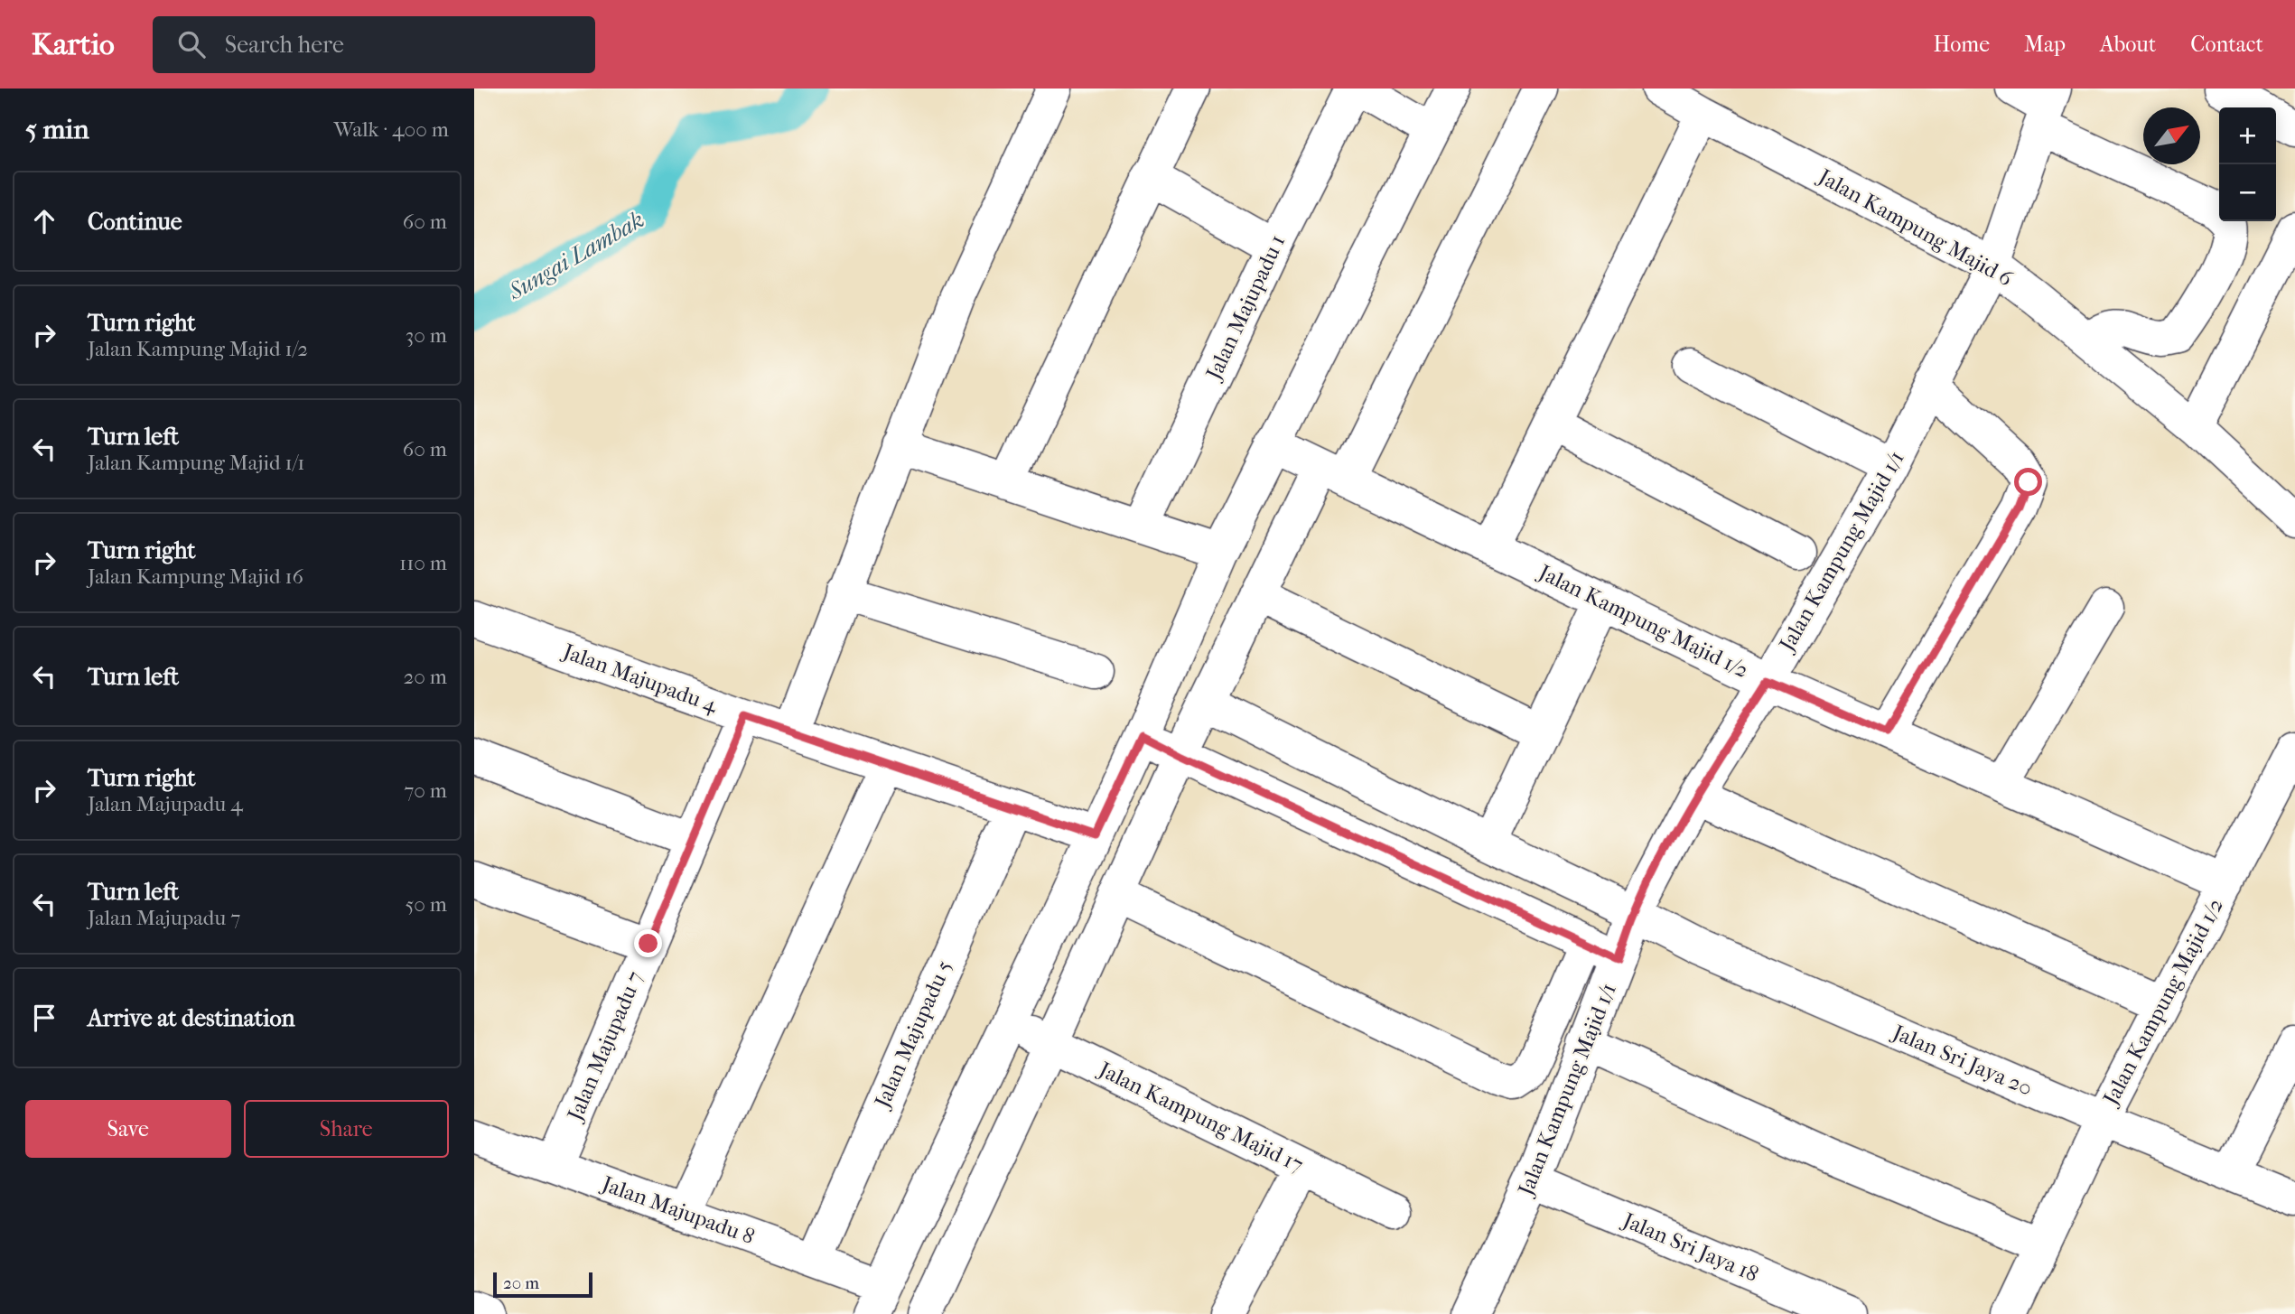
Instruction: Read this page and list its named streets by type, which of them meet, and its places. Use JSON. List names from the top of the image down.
{
  "streets": {
    "street": [
      "Jalan Kampung Majid 6",
      "Jalan Majupadu 1",
      "Jalan Kampung Majid 1/1",
      "Jalan Kampung Majid 1/2",
      "Jalan Majupadu 4",
      "Jalan Majupadu 5",
      "Jalan Majupadu 7",
      "Jalan Sri Jaya 20",
      "Jalan Kampung Majid 17",
      "Jalan Majupadu 8",
      "Jalan Sri Jaya 18"
    ]
  },
  "crossings": [
    ["Jalan Kampung Majid 6", "Jalan Kampung Majid 1/1"],
    ["Jalan Kampung Majid 1/1", "Jalan Kampung Majid 1/2"],
    ["Jalan Kampung Majid 1/1", "Jalan Sri Jaya 20"],
    ["Jalan Kampung Majid 1/1", "Jalan Sri Jaya 18"],
    ["Jalan Kampung Majid 1/2", "Jalan Sri Jaya 20"],
    ["Jalan Majupadu 4", "Jalan Majupadu 5"],
    ["Jalan Majupadu 4", "Jalan Majupadu 7"],
    ["Jalan Majupadu 5", "Jalan Majupadu 8"],
    ["Jalan Majupadu 7", "Jalan Majupadu 8"]
  ],
  "water": ["Sungai Lambak"],
  "scale_bar": "20 m",
  "north": "top right",
  "page": {
    "header": "Kartio",
    "search": "Search here",
    "nav": [
      "Home",
      "Map",
      "About",
      "Contact"
    ],
    "heading": ["5 min", "Walk · 400 m"],
    "map_buttons": ["+", "−"],
    "list": [
      ["Continue", "60 m"],
      ["Turn right", "Jalan Kampung Majid 1/2", "30 m"],
      ["Turn left", "Jalan Kampung Majid 1/1", "60 m"],
      ["Turn right", "Jalan Kampung Majid 16", "110 m"],
      ["Turn left", "20 m"],
      ["Turn right", "Jalan Majupadu 4", "70 m"],
      ["Turn left", "Jalan Majupadu 7", "50 m"],
      "Arrive at destination"
    ],
    "buttons": ["Save", "Share"],
    "scale": "20 m"
  }
}
